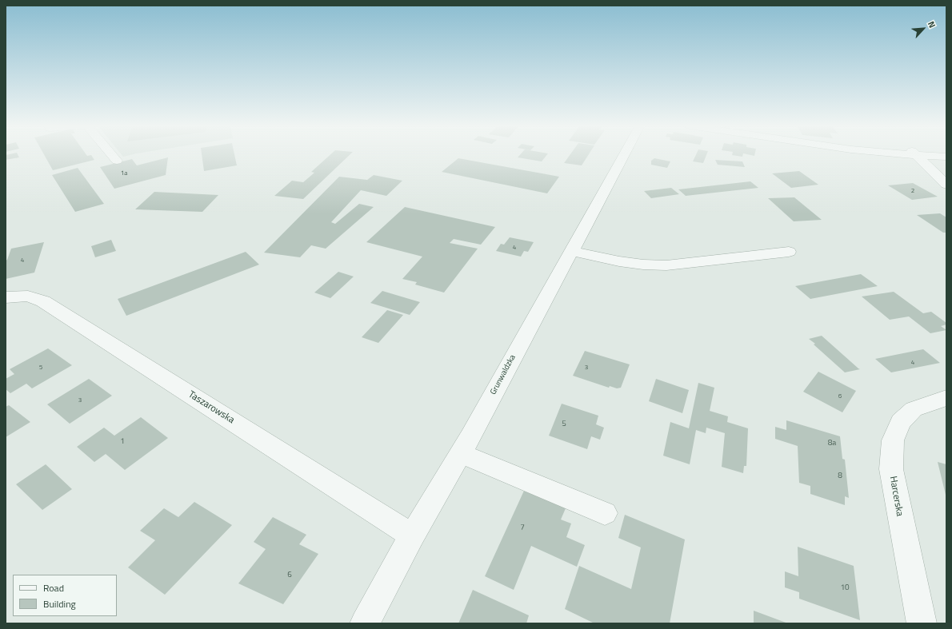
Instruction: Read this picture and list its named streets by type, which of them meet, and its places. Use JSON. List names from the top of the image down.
{
  "streets": {
    "street": ["Grunwaldzka", "Taszarowska", "Harcerska"]
  },
  "crossings": [
    ["Grunwaldzka", "Taszarowska"]
  ],
  "house_numbers": [
    "1a",
    "2",
    "4",
    "4",
    "4",
    "5",
    "3",
    "6",
    "3",
    "5",
    "1",
    "8a",
    "8",
    "7",
    "6",
    "10"
  ],
  "legend": ["Road", "Building"],
  "north": "top right"
}
